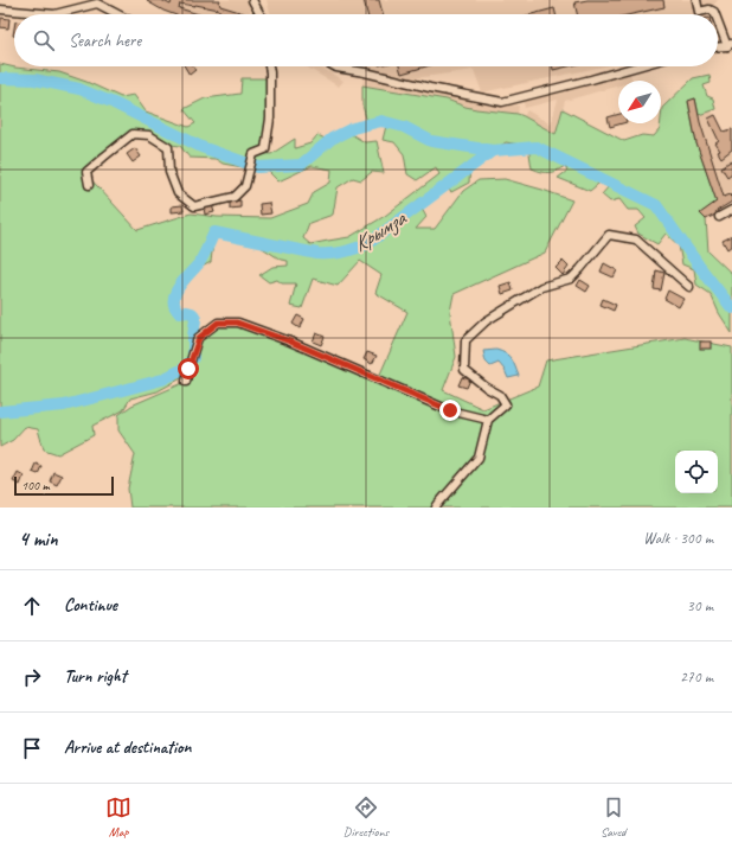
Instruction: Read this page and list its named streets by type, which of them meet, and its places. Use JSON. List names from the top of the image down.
{
  "water": ["Крымза"],
  "scale_bar": "100 m",
  "north": "bottom left",
  "page": {
    "search": "Search here",
    "scale": "100 m",
    "heading": ["4 min", "Walk · 300 m"],
    "list": [
      ["Continue", "30 m"],
      ["Turn right", "270 m"],
      "Arrive at destination"
    ],
    "nav": ["Map", "Directions", "Saved"]
  }
}
